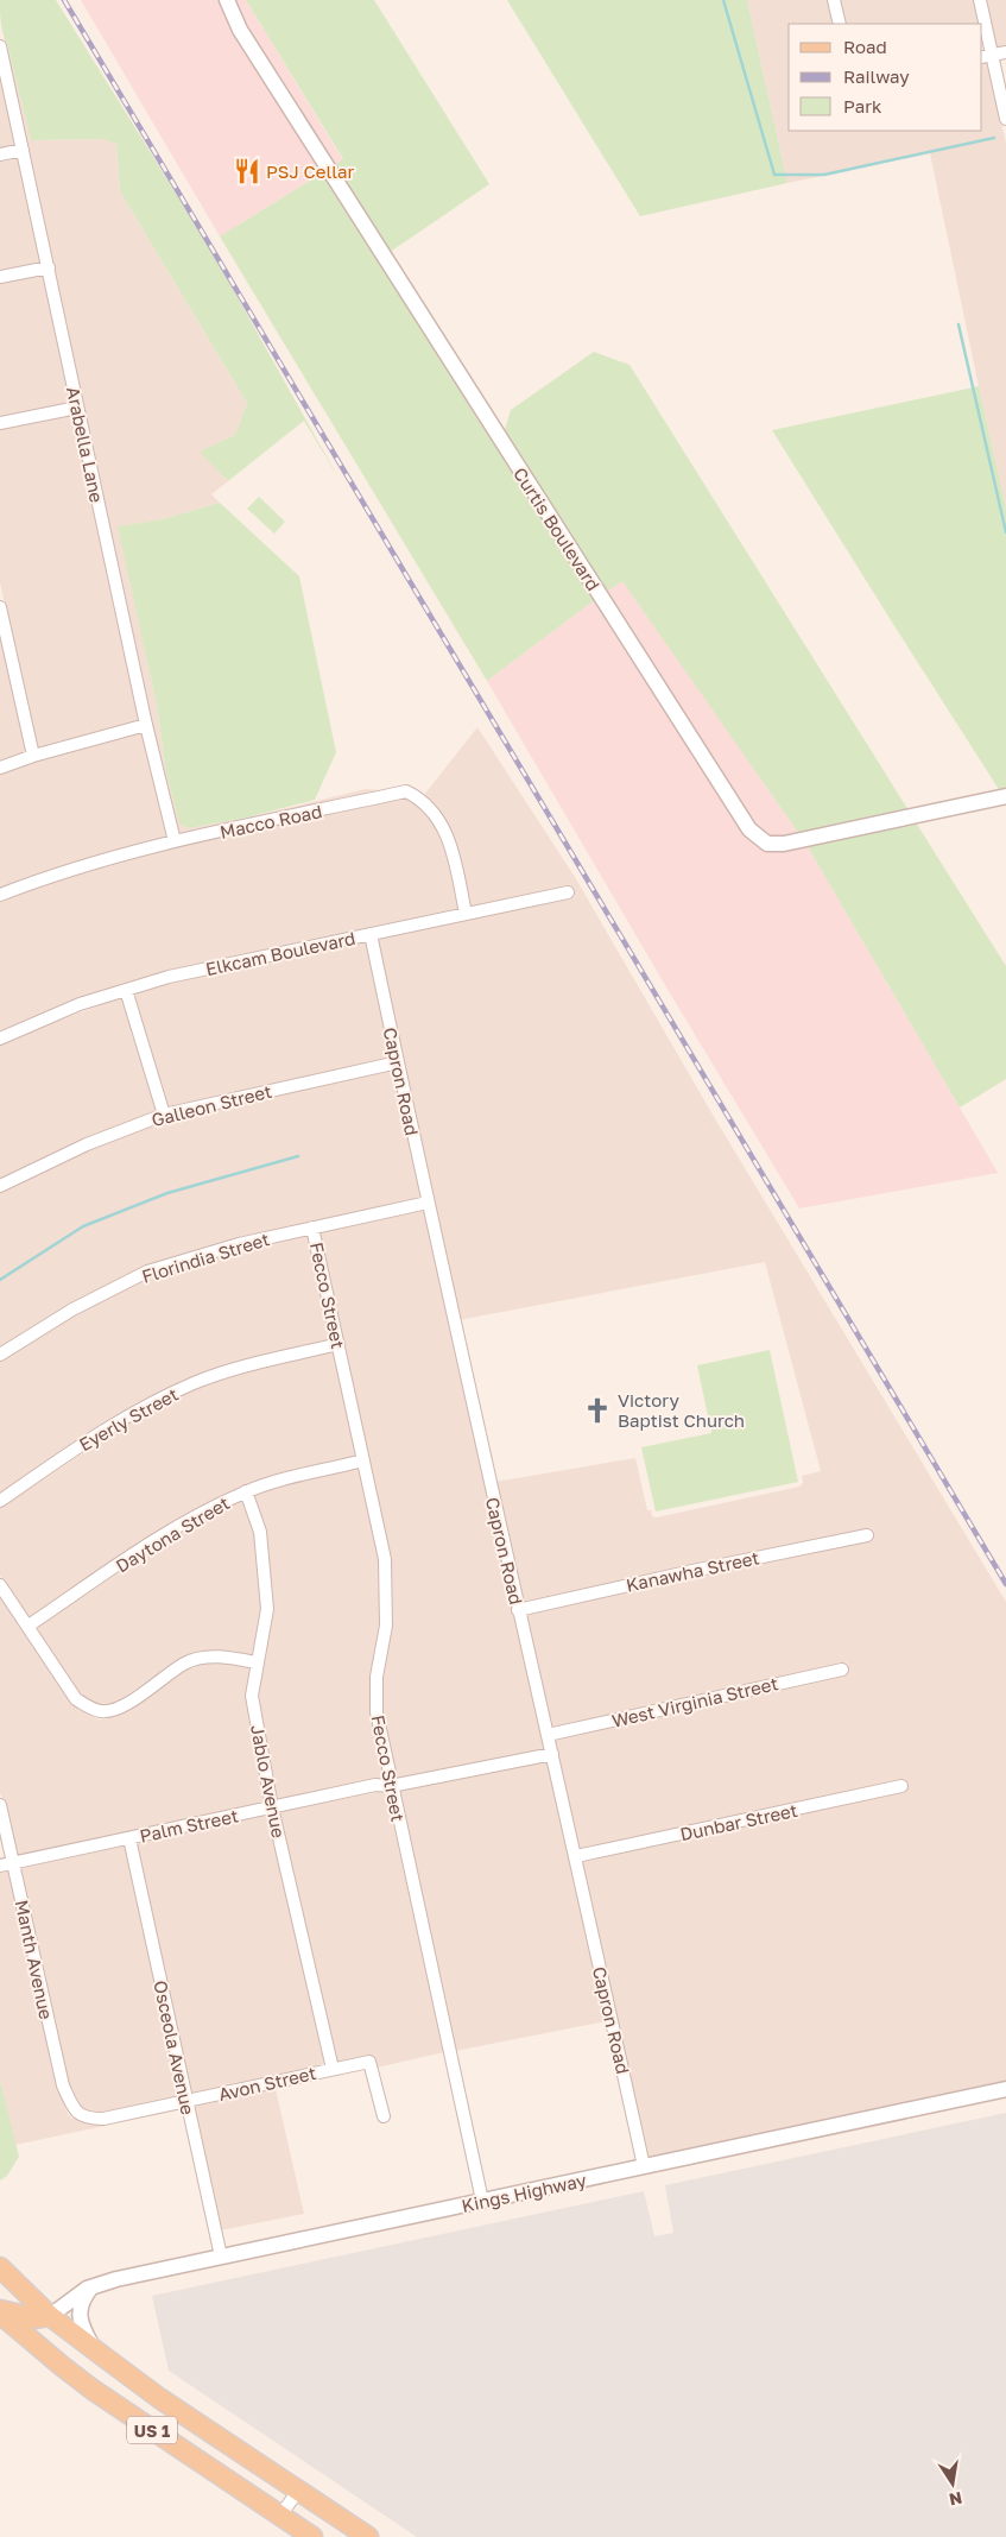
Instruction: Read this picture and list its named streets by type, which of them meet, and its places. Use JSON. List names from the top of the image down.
{
  "streets": {
    "main road": ["US 1"],
    "street": [
      "Arabella Lane",
      "Curtis Boulevard",
      "Macco Road",
      "Elkcam Boulevard",
      "Capron Road",
      "Galleon Street",
      "Florindia Street",
      "Fecco Street",
      "Eyerly Street",
      "Daytona Street",
      "Kanawha Street",
      "West Virginia Street",
      "Jablo Avenue",
      "Dunbar Street",
      "Palm Street",
      "Manth Avenue",
      "Osceola Avenue",
      "Avon Street",
      "Kings Highway"
    ]
  },
  "crossings": [
    ["Arabella Lane", "Macco Road"],
    ["Macco Road", "Elkcam Boulevard"],
    ["Elkcam Boulevard", "Capron Road"],
    ["Capron Road", "Galleon Street"],
    ["Capron Road", "Florindia Street"],
    ["Capron Road", "Kanawha Street"],
    ["Capron Road", "West Virginia Street"],
    ["Capron Road", "Dunbar Street"],
    ["Capron Road", "Palm Street"],
    ["Capron Road", "Kings Highway"],
    ["Florindia Street", "Fecco Street"],
    ["Fecco Street", "Eyerly Street"],
    ["Fecco Street", "Daytona Street"],
    ["Fecco Street", "Palm Street"],
    ["Fecco Street", "Kings Highway"],
    ["Daytona Street", "Jablo Avenue"],
    ["Jablo Avenue", "Palm Street"],
    ["Jablo Avenue", "Avon Street"],
    ["Palm Street", "Manth Avenue"],
    ["Palm Street", "Osceola Avenue"],
    ["Manth Avenue", "Avon Street"],
    ["Osceola Avenue", "Avon Street"],
    ["Osceola Avenue", "Kings Highway"],
    ["Kings Highway", "US 1"]
  ],
  "places": {
    "restaurant": ["PSJ Cellar"],
    "church": ["Victory Baptist Church"]
  },
  "legend": ["Road", "Railway", "Park"],
  "north": "bottom"
}
